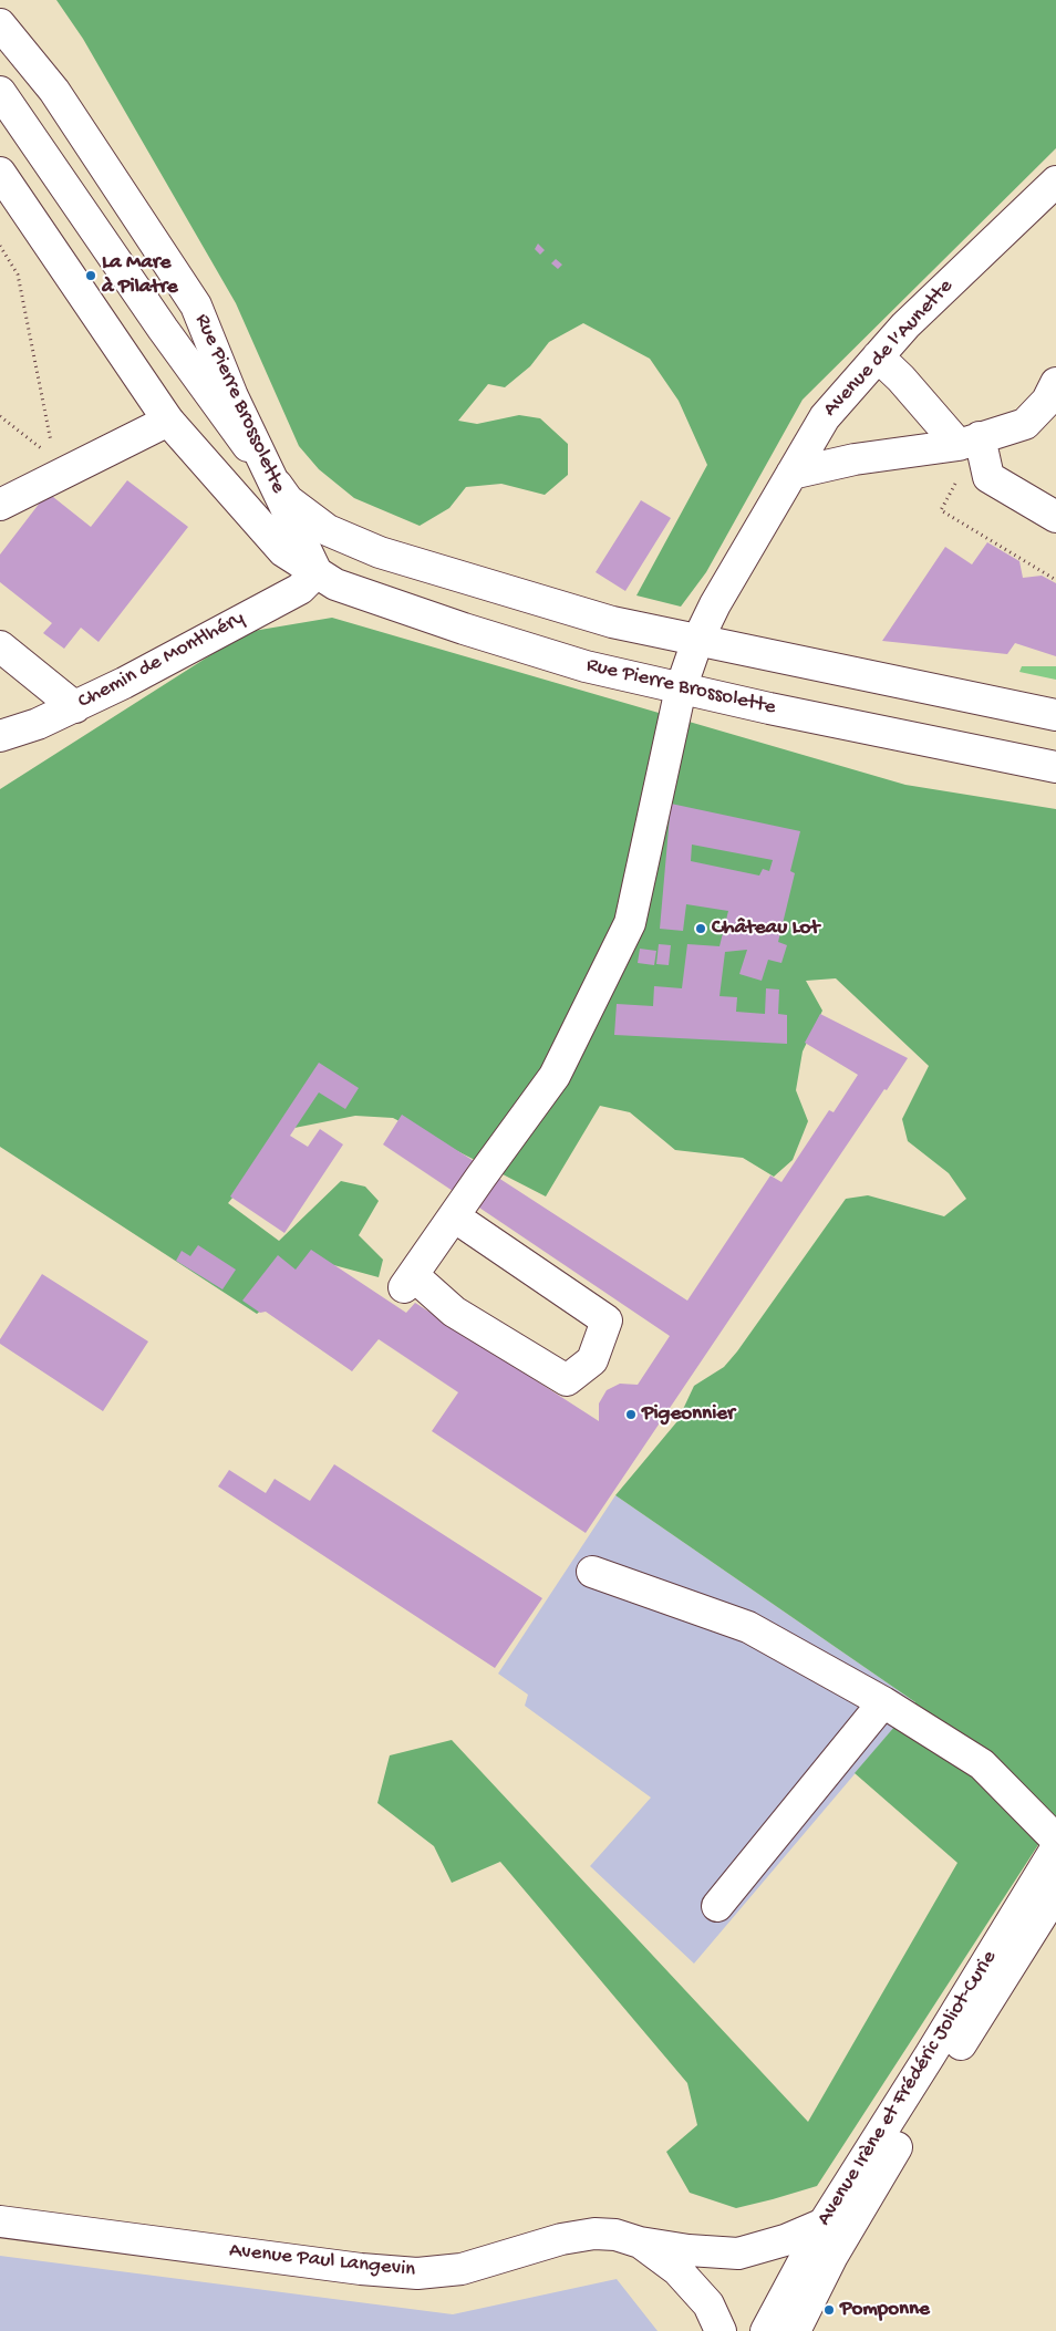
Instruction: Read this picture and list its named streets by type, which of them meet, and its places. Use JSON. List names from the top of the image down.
{
  "streets": {
    "main road": [
      "Avenue de l’Aunette",
      "Rue Pierre Brossolette",
      "Chemin de Montlhéry",
      "Avenue Irène et Frédéric Joliot-Curie",
      "Avenue Paul Langevin"
    ]
  },
  "crossings": [
    ["Avenue de l’Aunette", "Rue Pierre Brossolette"],
    ["Rue Pierre Brossolette", "Chemin de Montlhéry"]
  ],
  "places": [
    "La Mare à Pilatre",
    "Château Lot",
    "Pigeonnier",
    "Pomponne"
  ]
}
